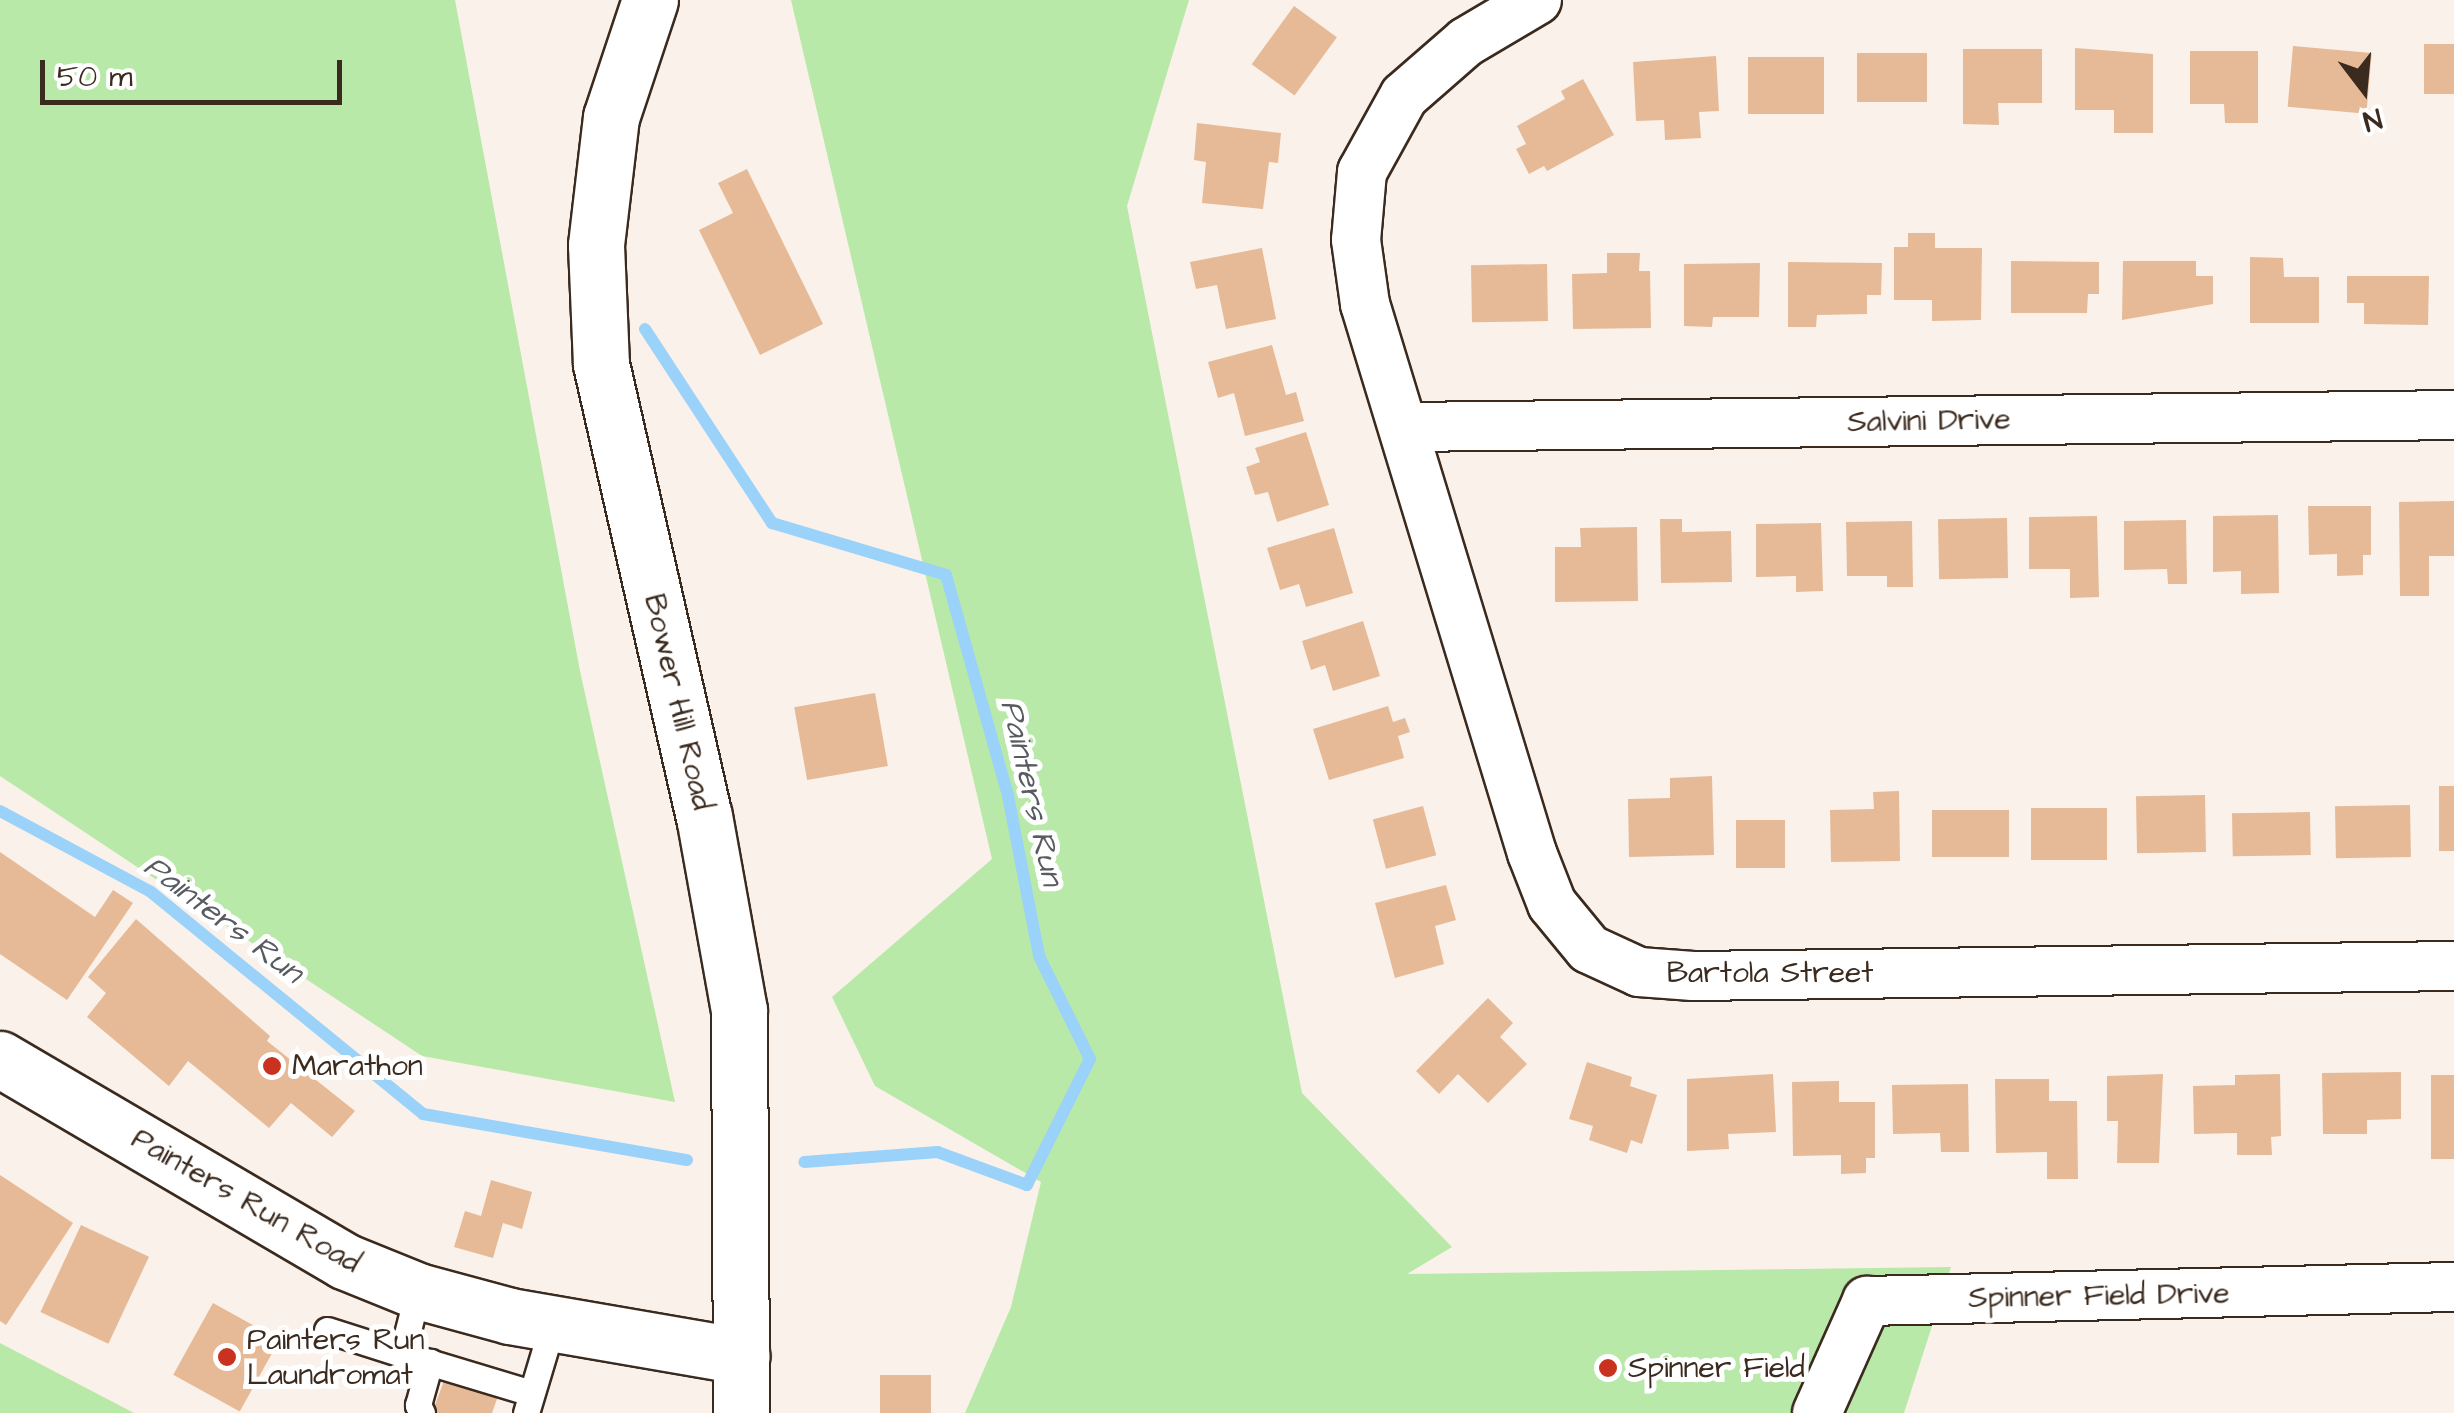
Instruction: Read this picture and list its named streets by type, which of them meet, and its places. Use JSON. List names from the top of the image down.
{
  "streets": {
    "main road": ["Bower Hill Road", "Painters Run Road"],
    "street": ["Salvini Drive", "Bartola Street", "Spinner Field Drive"]
  },
  "crossings": [
    ["Salvini Drive", "Bartola Street"],
    ["Bower Hill Road", "Painters Run Road"]
  ],
  "water": ["Painters Run"],
  "places": ["Marathon", "Painters Run Laundromat", "Spinner Field"],
  "scale_bar": "50 m",
  "north": "bottom"
}
